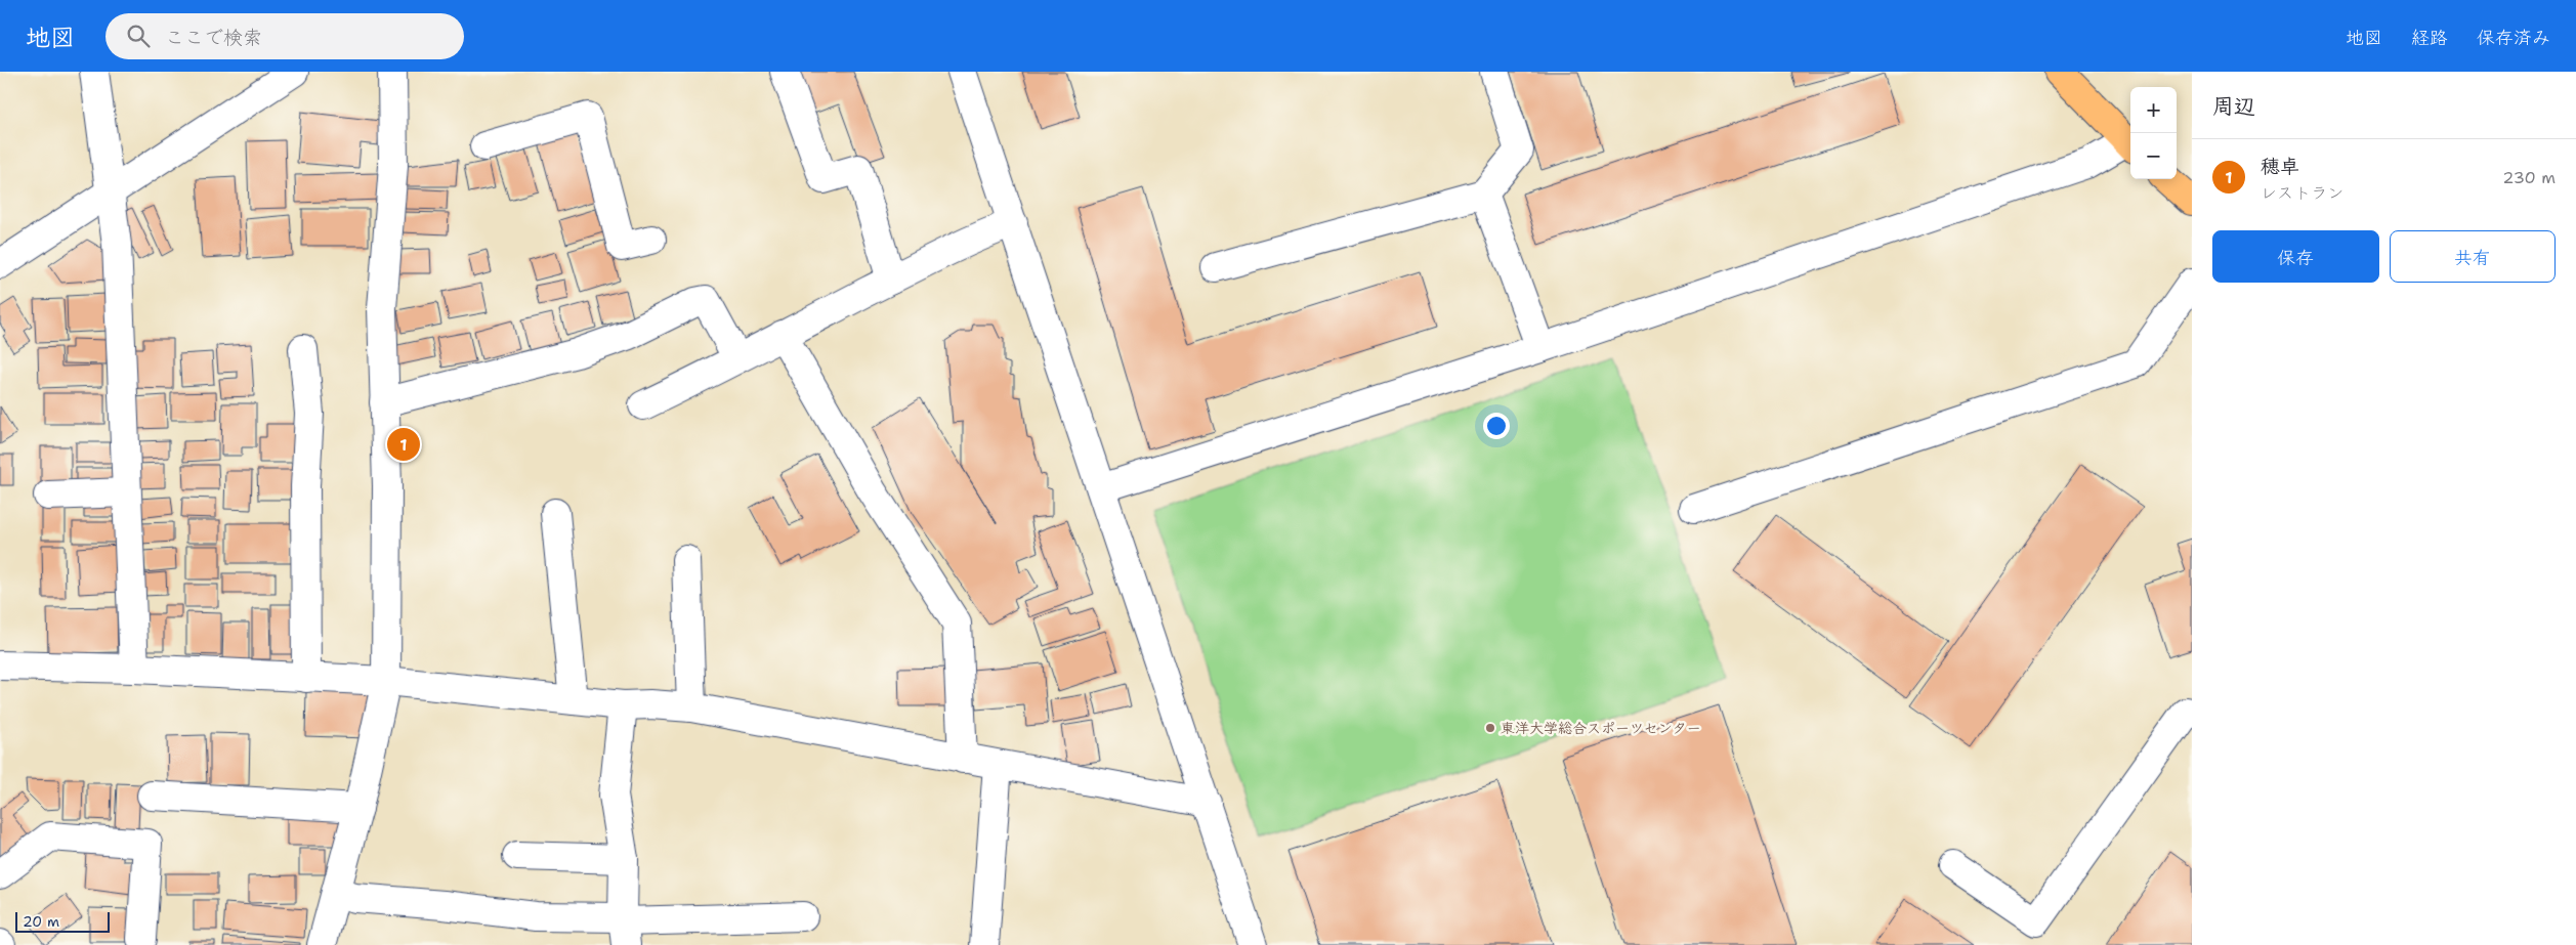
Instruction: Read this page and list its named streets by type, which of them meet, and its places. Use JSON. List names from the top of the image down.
{
  "places": ["東洋大学総合スポーツセンター"],
  "scale_bar": "20 m",
  "page": {
    "header": "地図",
    "search": "ここで検索",
    "nav": ["地図", "経路", "保存済み"],
    "heading": "周辺",
    "map_buttons": ["+", "−"],
    "list": [
      {
        "mark": "1",
        "name": "穂卓",
        "note": "レストラン",
        "value": "230 m"
      }
    ],
    "buttons": ["保存", "共有"],
    "pins": "1",
    "scale": "20 m"
  }
}
